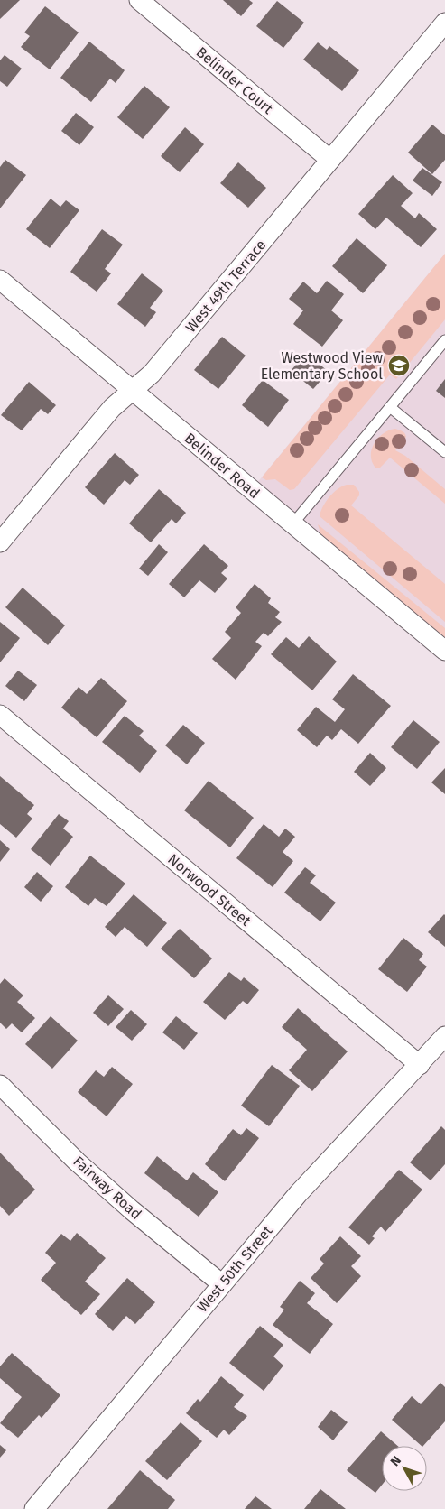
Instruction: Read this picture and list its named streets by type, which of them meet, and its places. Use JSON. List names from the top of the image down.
{
  "streets": {
    "street": [
      "Belinder Court",
      "West 49th Terrace",
      "Belinder Road",
      "Norwood Street",
      "Fairway Road",
      "West 50th Street"
    ]
  },
  "crossings": [
    ["Belinder Court", "West 49th Terrace"],
    ["West 49th Terrace", "Belinder Road"],
    ["Norwood Street", "West 50th Street"],
    ["Fairway Road", "West 50th Street"]
  ],
  "places": {
    "school or university": ["Westwood View Elementary School"]
  },
  "north": "top left"
}
